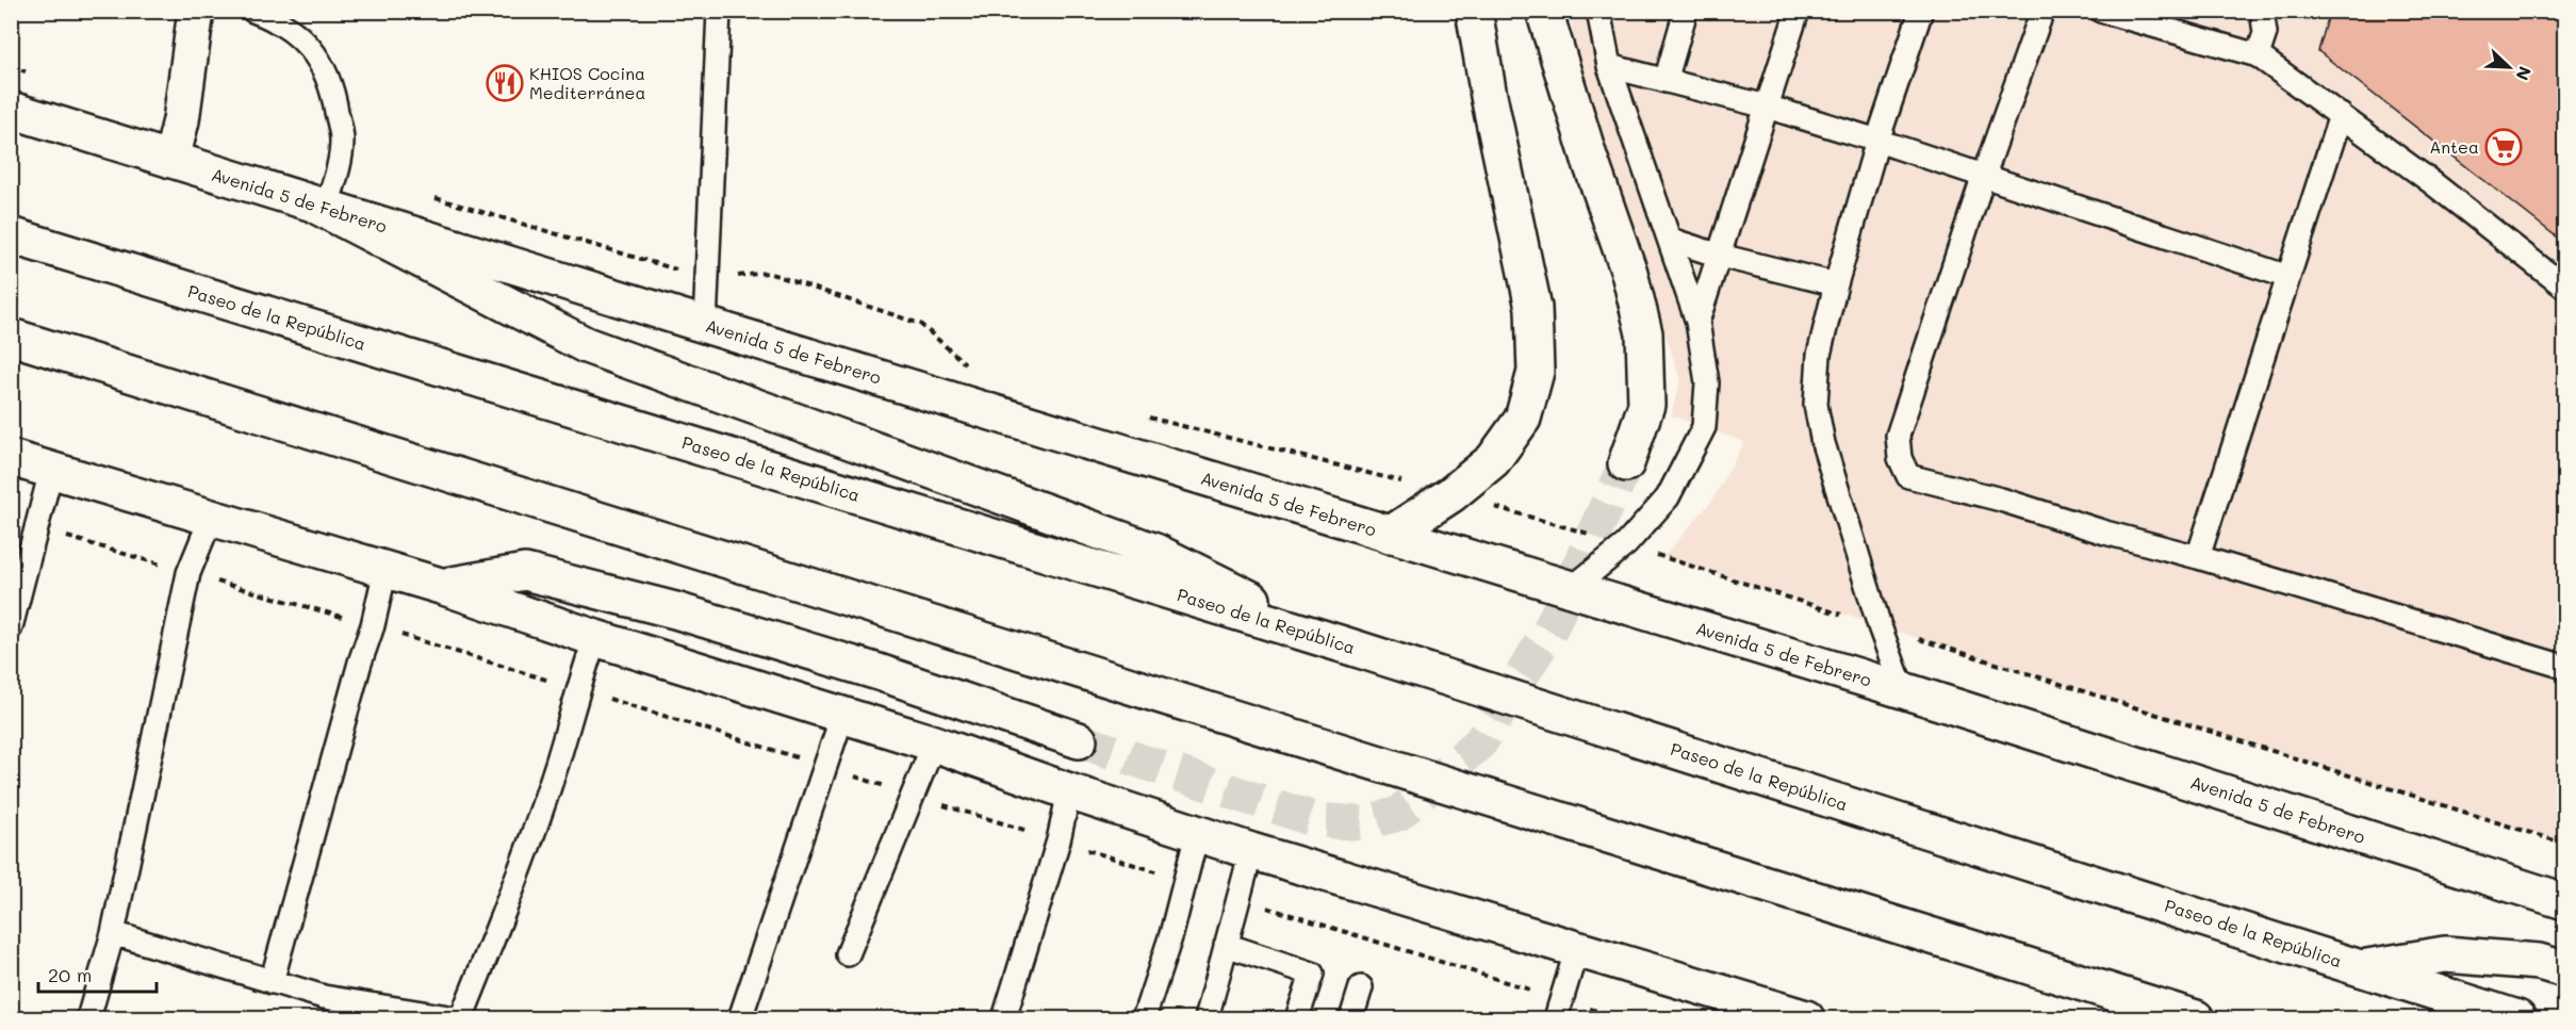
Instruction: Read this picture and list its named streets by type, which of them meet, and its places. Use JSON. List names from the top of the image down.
{
  "streets": {
    "main road": ["Avenida 5 de Febrero", "Paseo de la República"]
  },
  "places": {
    "restaurant": ["KHIOS Cocina Mediterránea"],
    "supermarket": ["Antea"]
  },
  "scale_bar": "20 m",
  "north": "bottom right"
}
